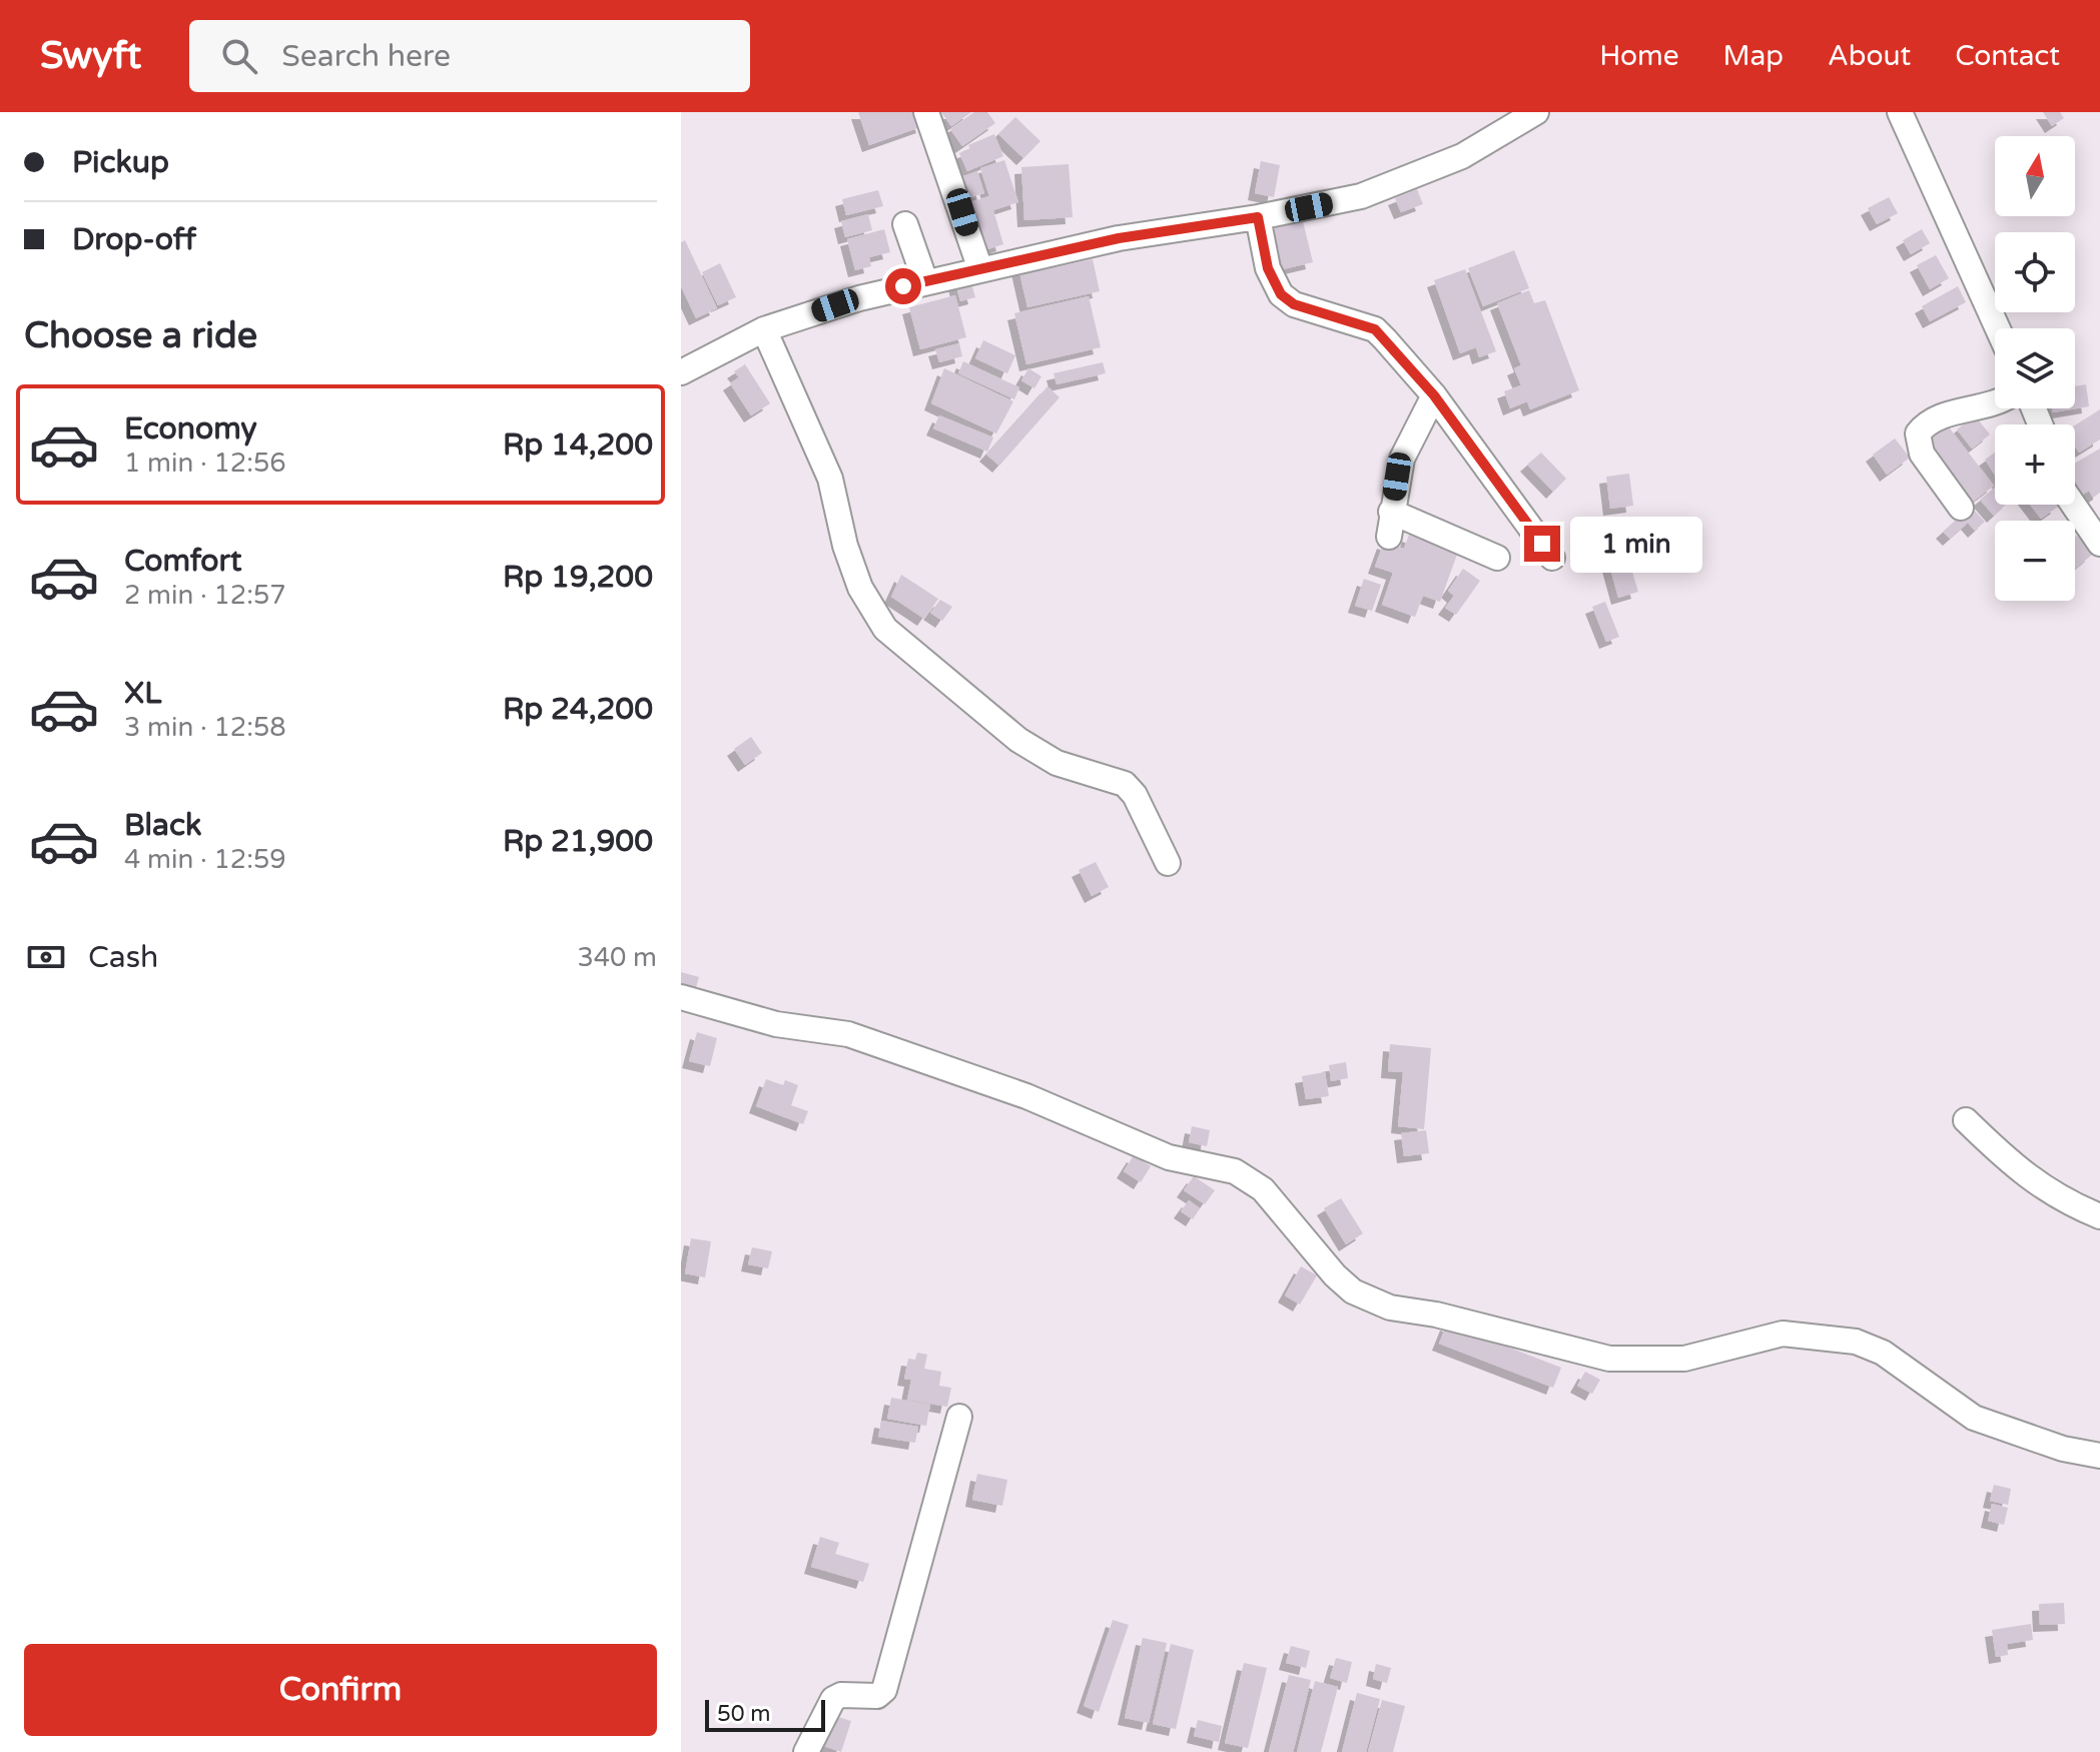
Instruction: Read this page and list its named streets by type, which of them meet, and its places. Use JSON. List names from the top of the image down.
{
  "scale_bar": "50 m",
  "north": "top",
  "page": {
    "header": "Swyft",
    "search": "Search here",
    "nav": [
      "Home",
      "Map",
      "About",
      "Contact"
    ],
    "banner": ["Pickup", "Drop-off"],
    "map_buttons": ["+", "−"],
    "heading": "Choose a ride",
    "list": [
      {
        "name": "Economy",
        "note": "1 min · 12:56",
        "value": "Rp 14,200"
      },
      {
        "name": "Comfort",
        "note": "2 min · 12:57",
        "value": "Rp 19,200"
      },
      {
        "name": "XL",
        "note": "3 min · 12:58",
        "value": "Rp 24,200"
      },
      {
        "name": "Black",
        "note": "4 min · 12:59",
        "value": "Rp 21,900"
      }
    ],
    "bubble": "1 min",
    "pay": ["Cash", "340 m"],
    "buttons": "Confirm",
    "scale": "50 m"
  }
}
